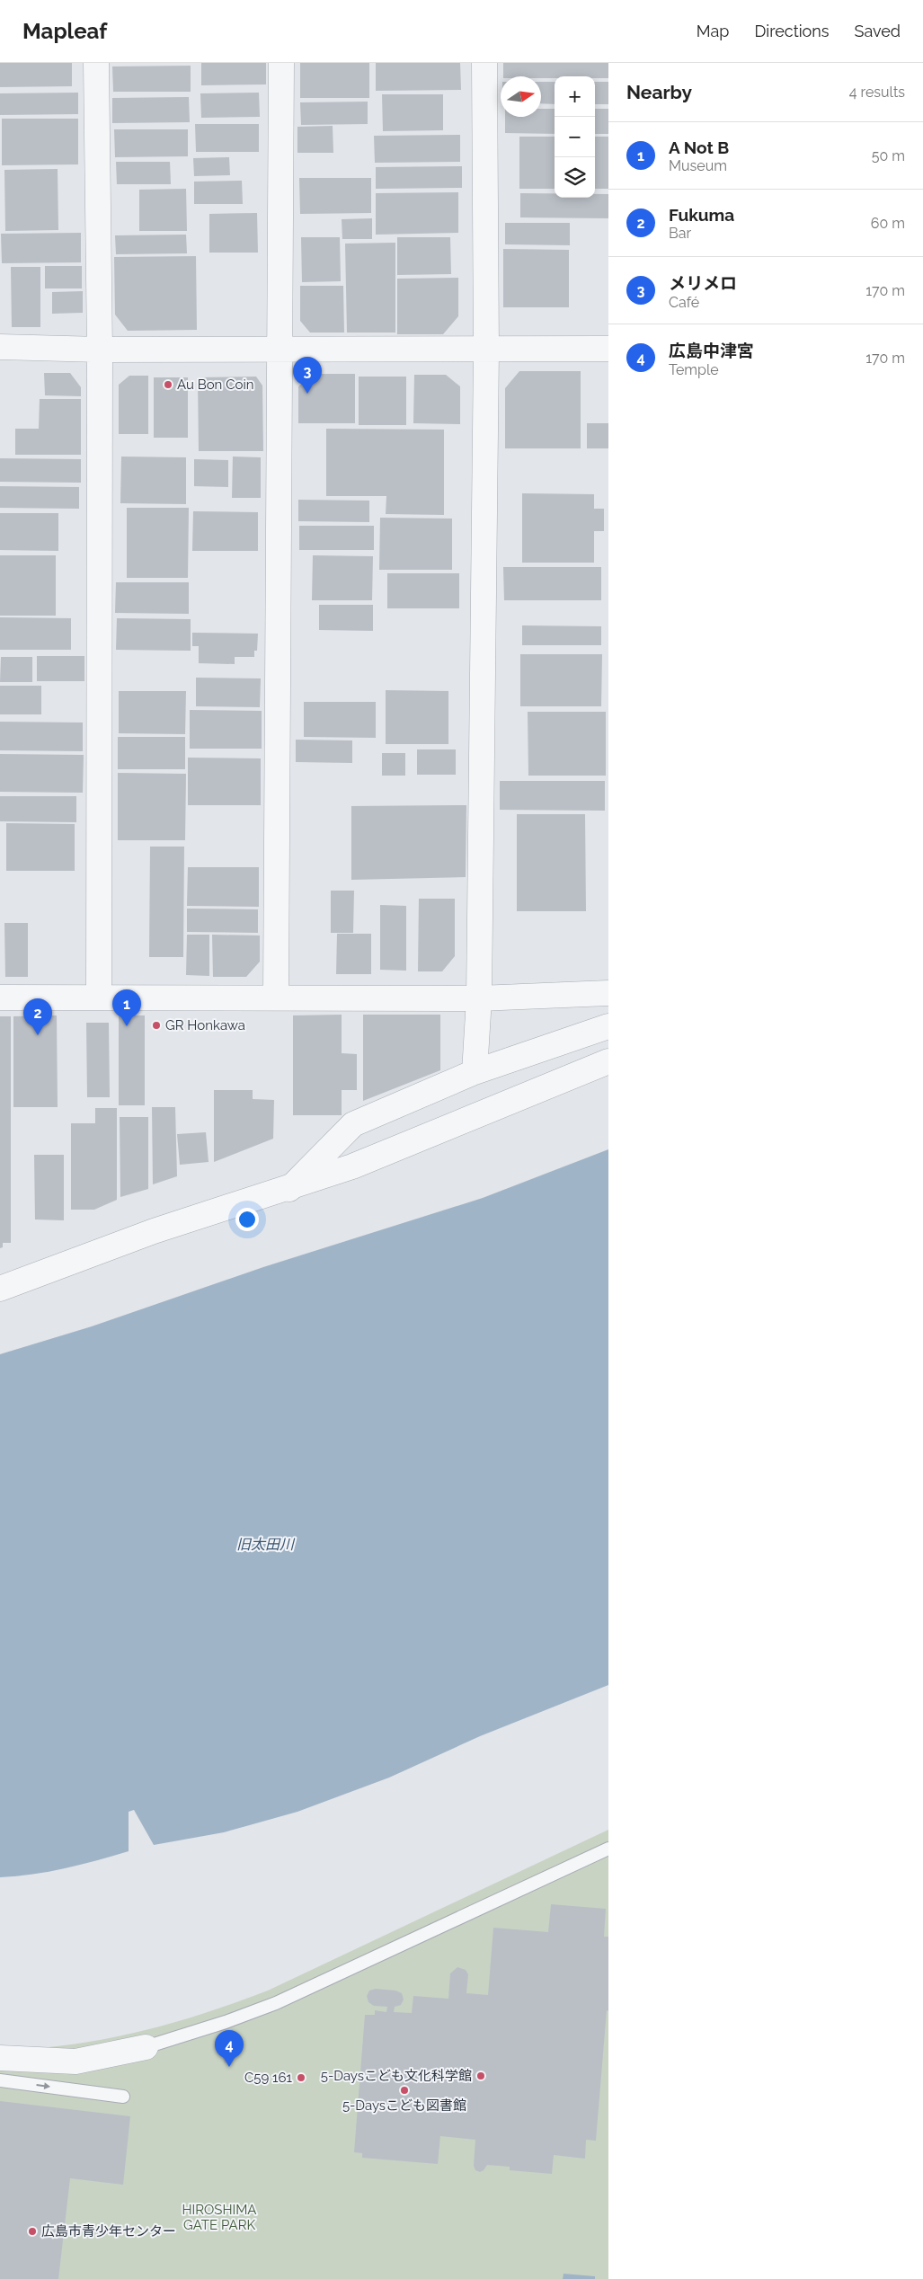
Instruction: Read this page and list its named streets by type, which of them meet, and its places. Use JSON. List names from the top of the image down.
{
  "water": ["旧太田川"],
  "parks": ["HIROSHIMA GATE PARK"],
  "places": [
    "Au Bon Coin",
    "GR Honkawa",
    "5-Daysこども文化科学館",
    "C59 161",
    "5-Daysこども図書館",
    "広島市青少年センター"
  ],
  "north": "right",
  "page": {
    "header": "Mapleaf",
    "nav": ["Map", "Directions", "Saved"],
    "heading": ["Nearby", "4 results"],
    "map_buttons": ["+", "−"],
    "list": [
      {
        "mark": "1",
        "name": "A Not B",
        "note": "Museum",
        "value": "50 m"
      },
      {
        "mark": "2",
        "name": "Fukuma",
        "note": "Bar",
        "value": "60 m"
      },
      {
        "mark": "3",
        "name": "メリメロ",
        "note": "Café",
        "value": "170 m"
      },
      {
        "mark": "4",
        "name": "広島中津宮",
        "note": "Temple",
        "value": "170 m"
      }
    ],
    "pins": [
      "3",
      "1",
      "2",
      "4"
    ]
  }
}
